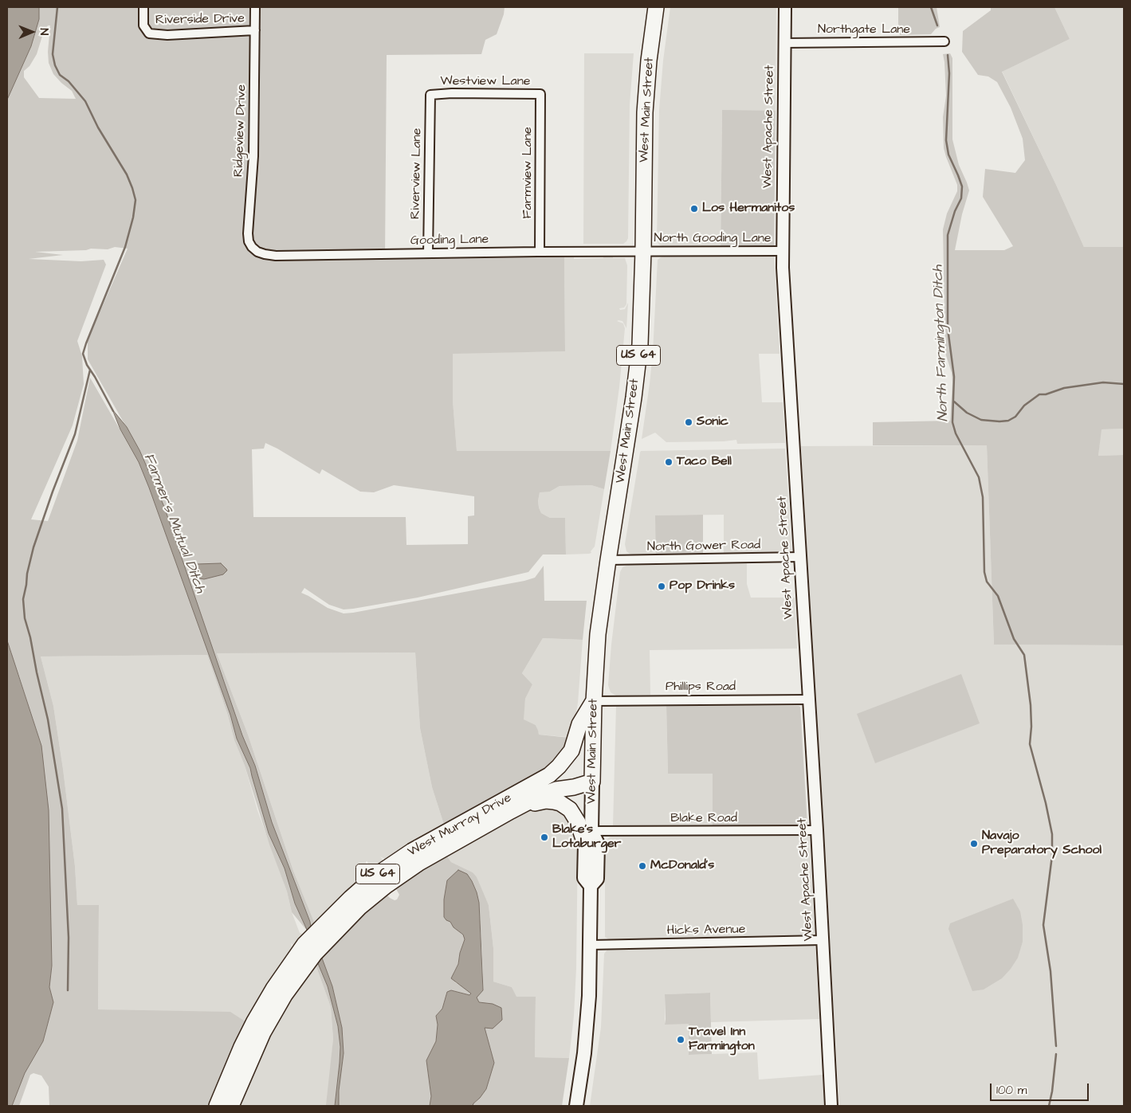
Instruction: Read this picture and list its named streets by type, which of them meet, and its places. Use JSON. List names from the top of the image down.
{
  "streets": {
    "highway": ["West Main Street", "US 64", "West Murray Drive"],
    "main road": ["West Apache Street"],
    "street": [
      "Riverside Drive",
      "Northgate Lane",
      "Westview Lane",
      "Ridgeview Drive",
      "Farmview Lane",
      "Riverview Lane",
      "North Gooding Lane",
      "Gooding Lane",
      "North Gower Road",
      "Phillips Road",
      "Blake Road",
      "Hicks Avenue"
    ]
  },
  "crossings": [
    ["Riverside Drive", "Ridgeview Drive"],
    ["Northgate Lane", "West Apache Street"],
    ["Westview Lane", "Farmview Lane"],
    ["Westview Lane", "Riverview Lane"],
    ["West Main Street", "North Gooding Lane"],
    ["West Main Street", "Gooding Lane"],
    ["West Main Street", "North Gower Road"],
    ["West Main Street", "Phillips Road"],
    ["West Main Street", "Blake Road"],
    ["West Main Street", "West Murray Drive"],
    ["West Main Street", "Hicks Avenue"],
    ["West Apache Street", "North Gooding Lane"],
    ["West Apache Street", "North Gower Road"],
    ["West Apache Street", "Phillips Road"],
    ["West Apache Street", "Blake Road"],
    ["West Apache Street", "Hicks Avenue"],
    ["Ridgeview Drive", "Gooding Lane"],
    ["Farmview Lane", "Gooding Lane"],
    ["Riverview Lane", "Gooding Lane"],
    ["North Gooding Lane", "Gooding Lane"],
    ["Phillips Road", "West Murray Drive"]
  ],
  "water": ["North Farmington Ditch", "Farmer's Mutual Ditch"],
  "places": [
    "Los Hermanitos",
    "Sonic",
    "Taco Bell",
    "Pop Drinks",
    "Blake's Lotaburger",
    "Navajo Preparatory School",
    "McDonald's",
    "Travel Inn Farmington"
  ],
  "scale_bar": "100 m",
  "north": "right"
}
